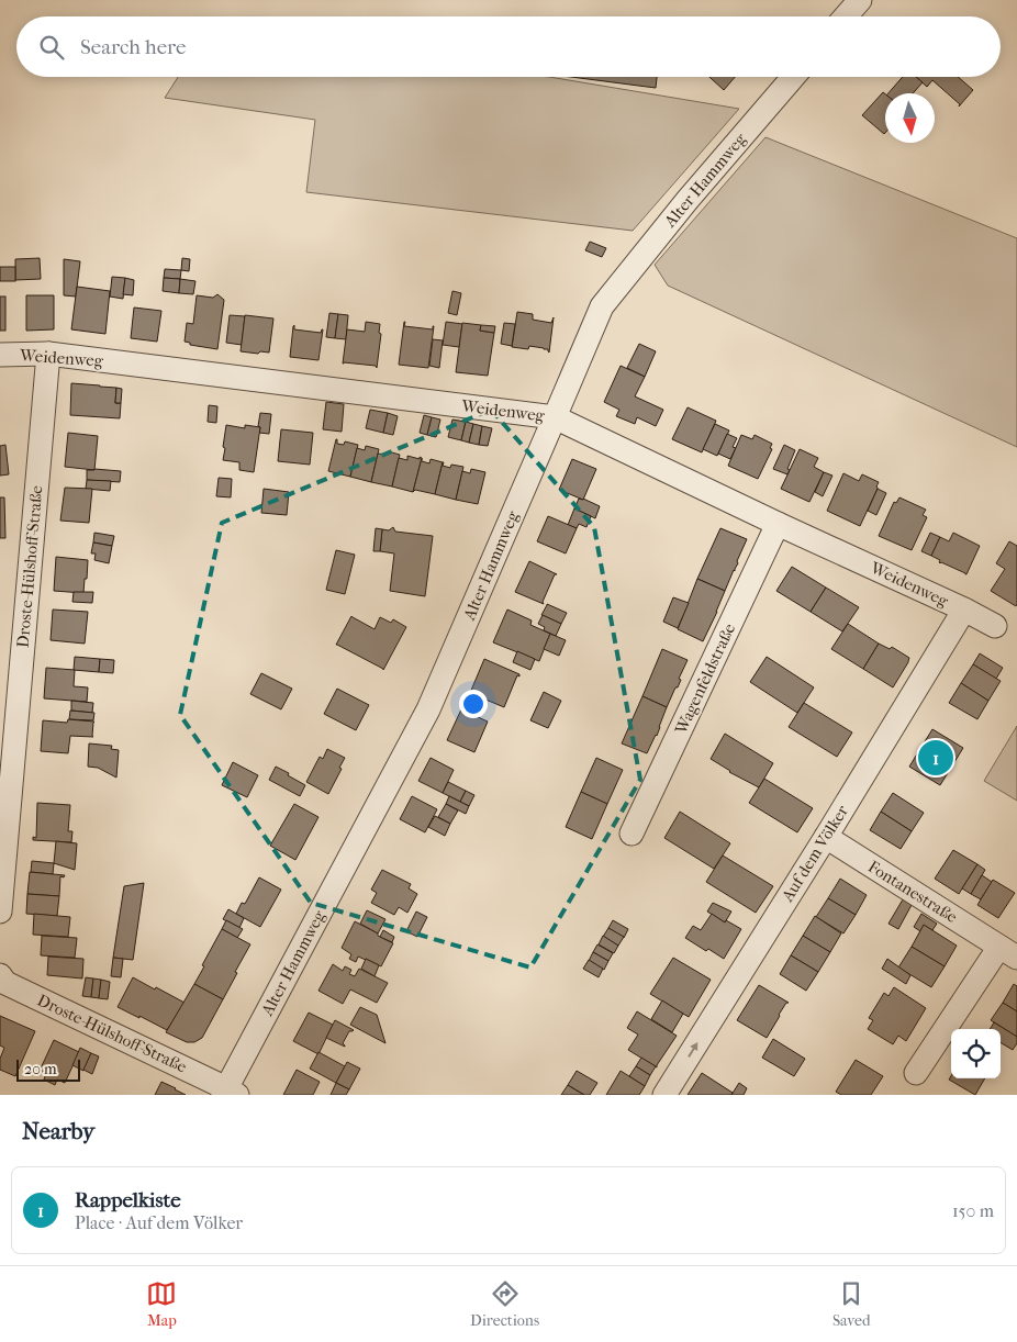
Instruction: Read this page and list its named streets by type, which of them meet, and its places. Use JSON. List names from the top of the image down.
{
  "streets": {
    "street": [
      "Alter Hammweg",
      "Weidenweg",
      "Droste-Hülshoff-Straße",
      "Wagenfeldstraße",
      "Auf dem Völker",
      "Fontanestraße"
    ]
  },
  "crossings": [
    ["Alter Hammweg", "Weidenweg"],
    ["Alter Hammweg", "Droste-Hülshoff-Straße"],
    ["Weidenweg", "Droste-Hülshoff-Straße"],
    ["Weidenweg", "Wagenfeldstraße"],
    ["Weidenweg", "Auf dem Völker"],
    ["Auf dem Völker", "Fontanestraße"]
  ],
  "one_way": ["Auf dem Völker"],
  "scale_bar": "20 m",
  "north": "bottom",
  "page": {
    "search": "Search here",
    "pins": "1",
    "scale": "20 m",
    "heading": "Nearby",
    "list": [
      {
        "mark": "1",
        "name": "Rappelkiste",
        "note": "Place · Auf dem Völker",
        "value": "150 m"
      }
    ],
    "nav": ["Map", "Directions", "Saved"]
  }
}
